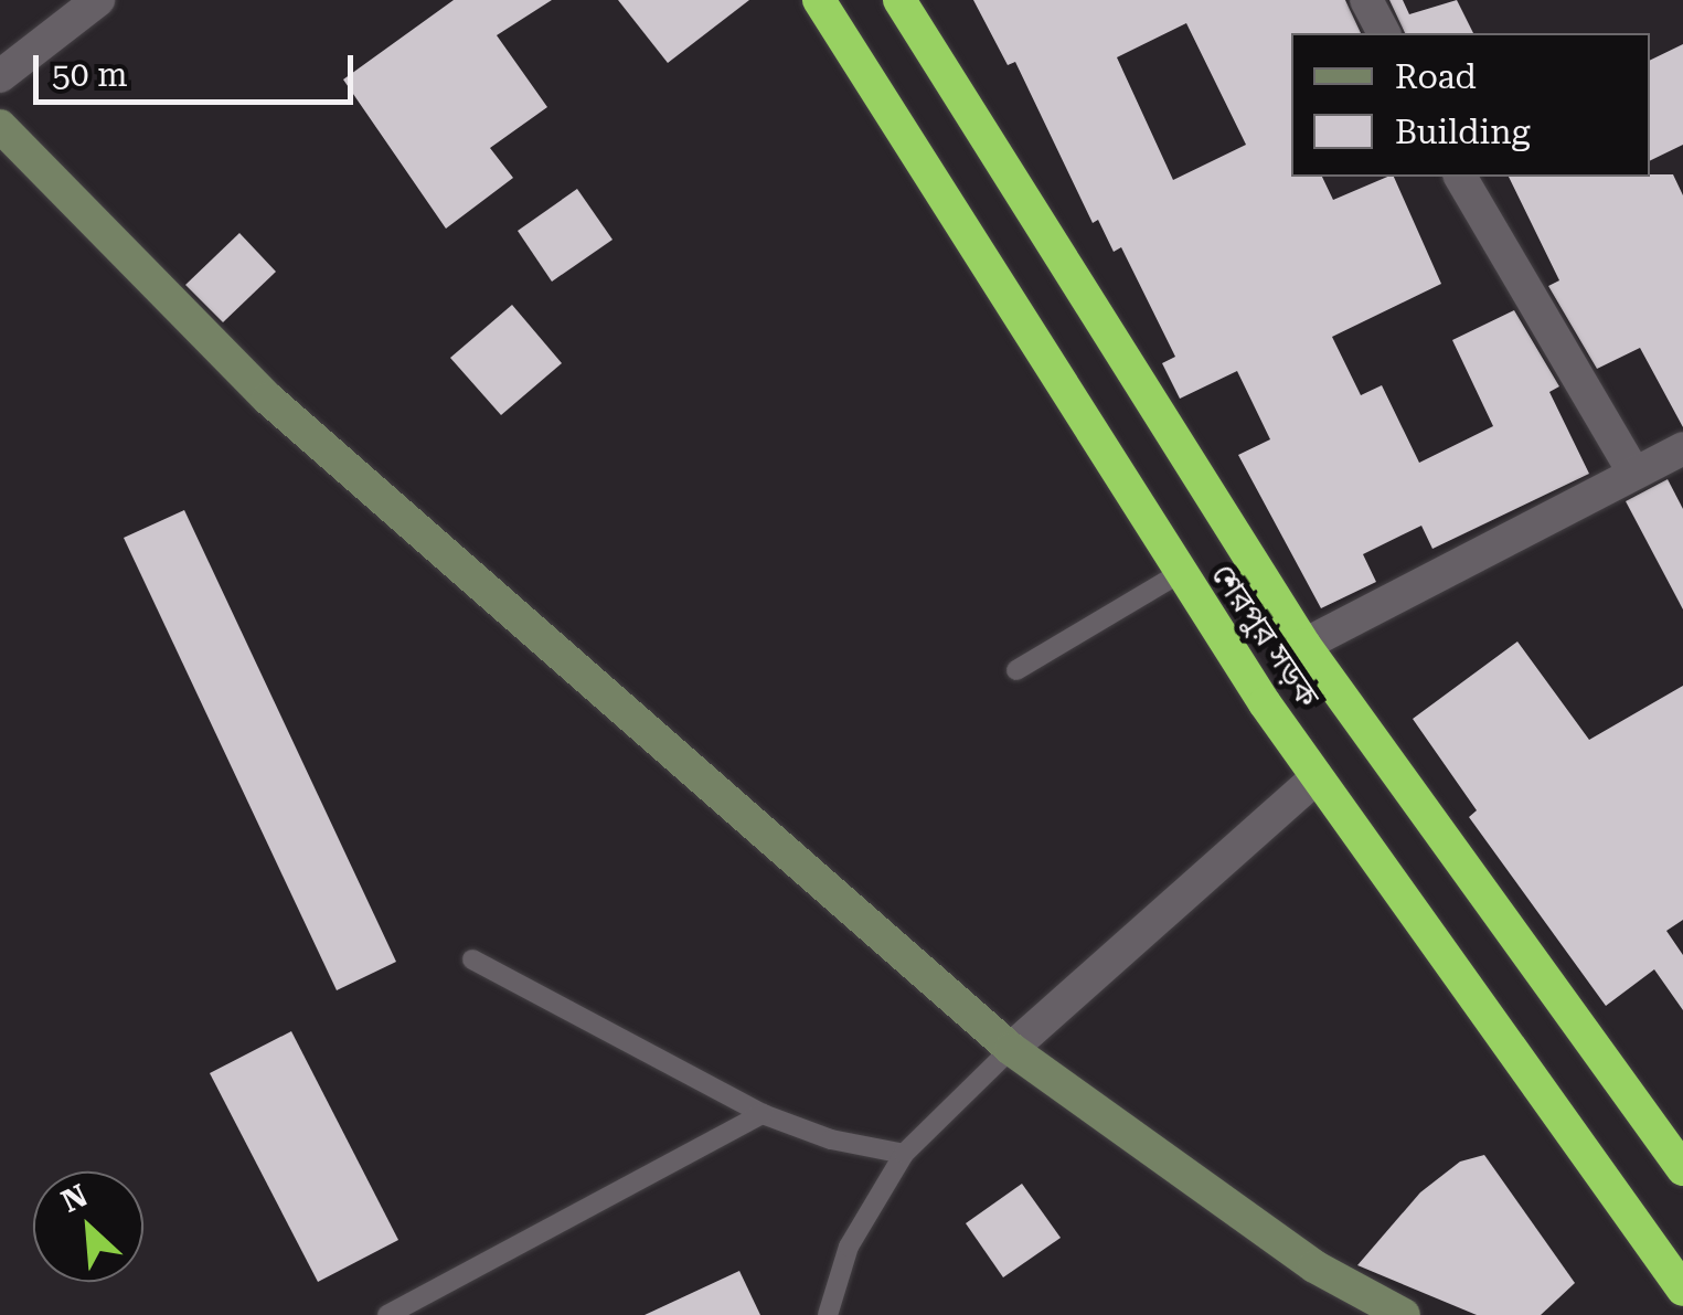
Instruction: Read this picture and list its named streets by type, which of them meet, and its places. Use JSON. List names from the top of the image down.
{
  "streets": {
    "highway": ["শেরপুর সড়ক"]
  },
  "legend": ["Road", "Building"],
  "scale_bar": "50 m",
  "north": "top left"
}
